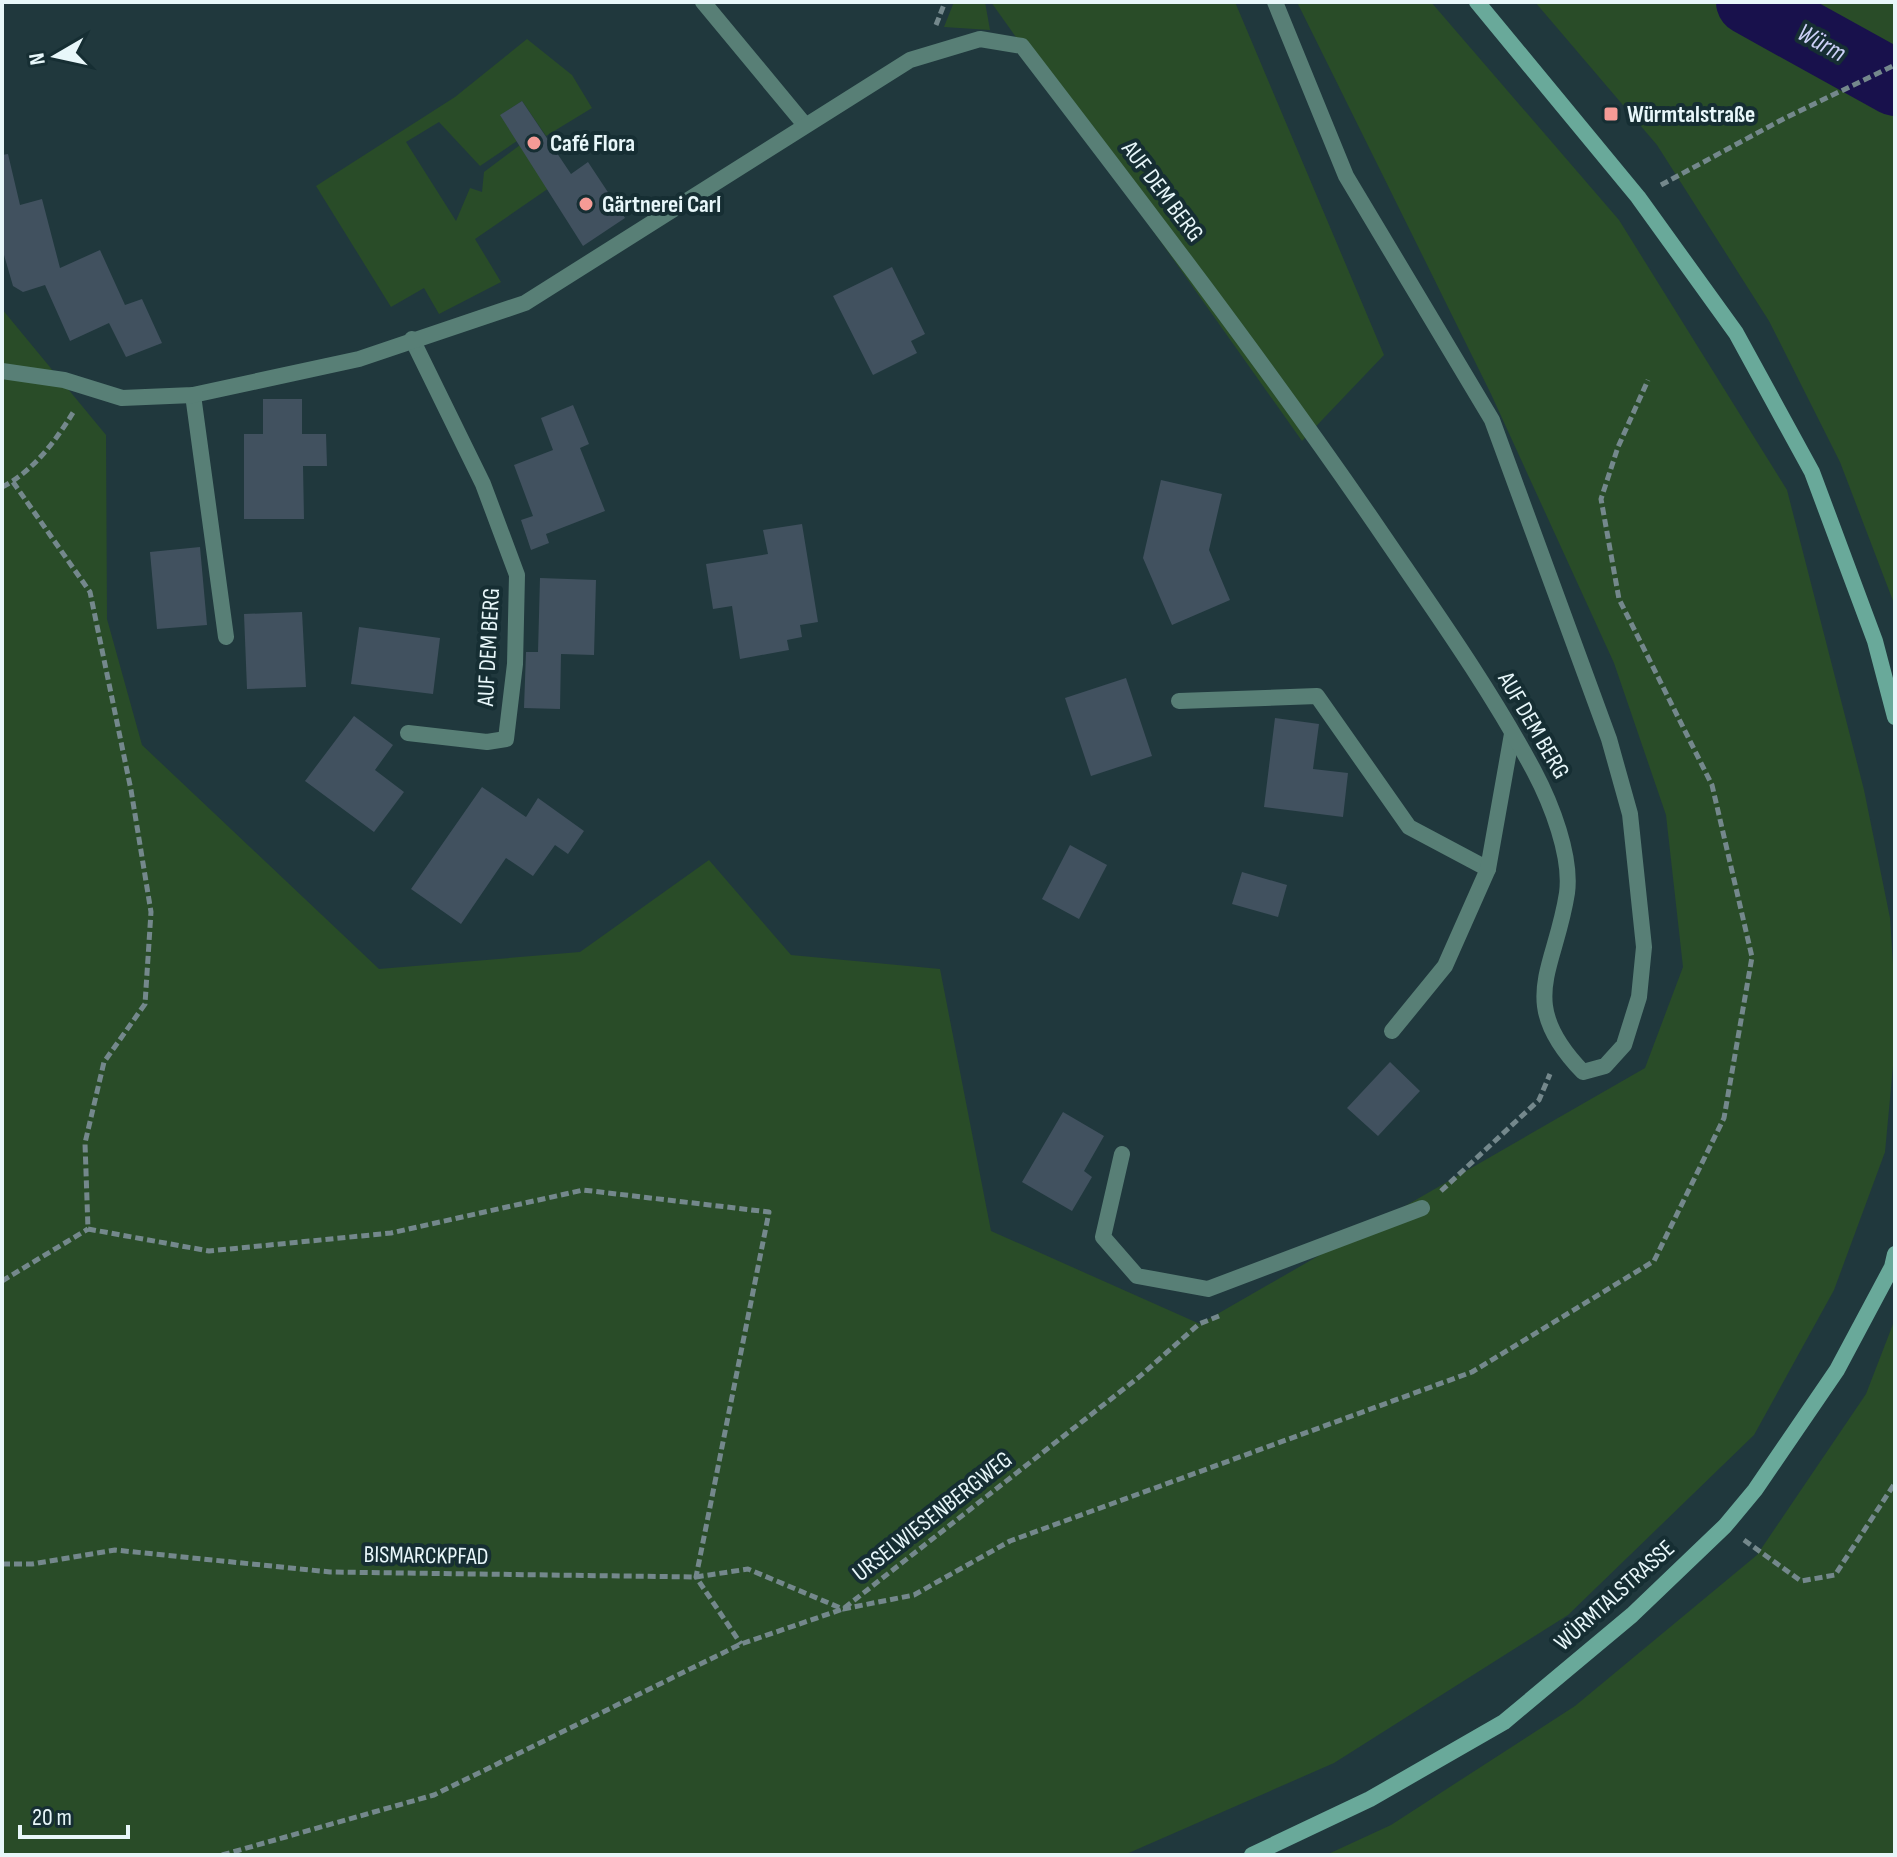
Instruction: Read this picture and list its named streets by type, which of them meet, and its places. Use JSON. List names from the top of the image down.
{
  "streets": {
    "main road": ["WÜRMTALSTRASSE"],
    "street": ["AUF DEM BERG"],
    "path": ["URSELWIESENBERGWEG", "BISMARCKPFAD"]
  },
  "crossings": [
    ["URSELWIESENBERGWEG", "BISMARCKPFAD"]
  ],
  "water": ["Würm"],
  "places": {
    "transit": ["Würmtalstraße"],
    "other": ["Café Flora", "Gärtnerei Carl"]
  },
  "scale_bar": "20 m",
  "north": "left"
}
